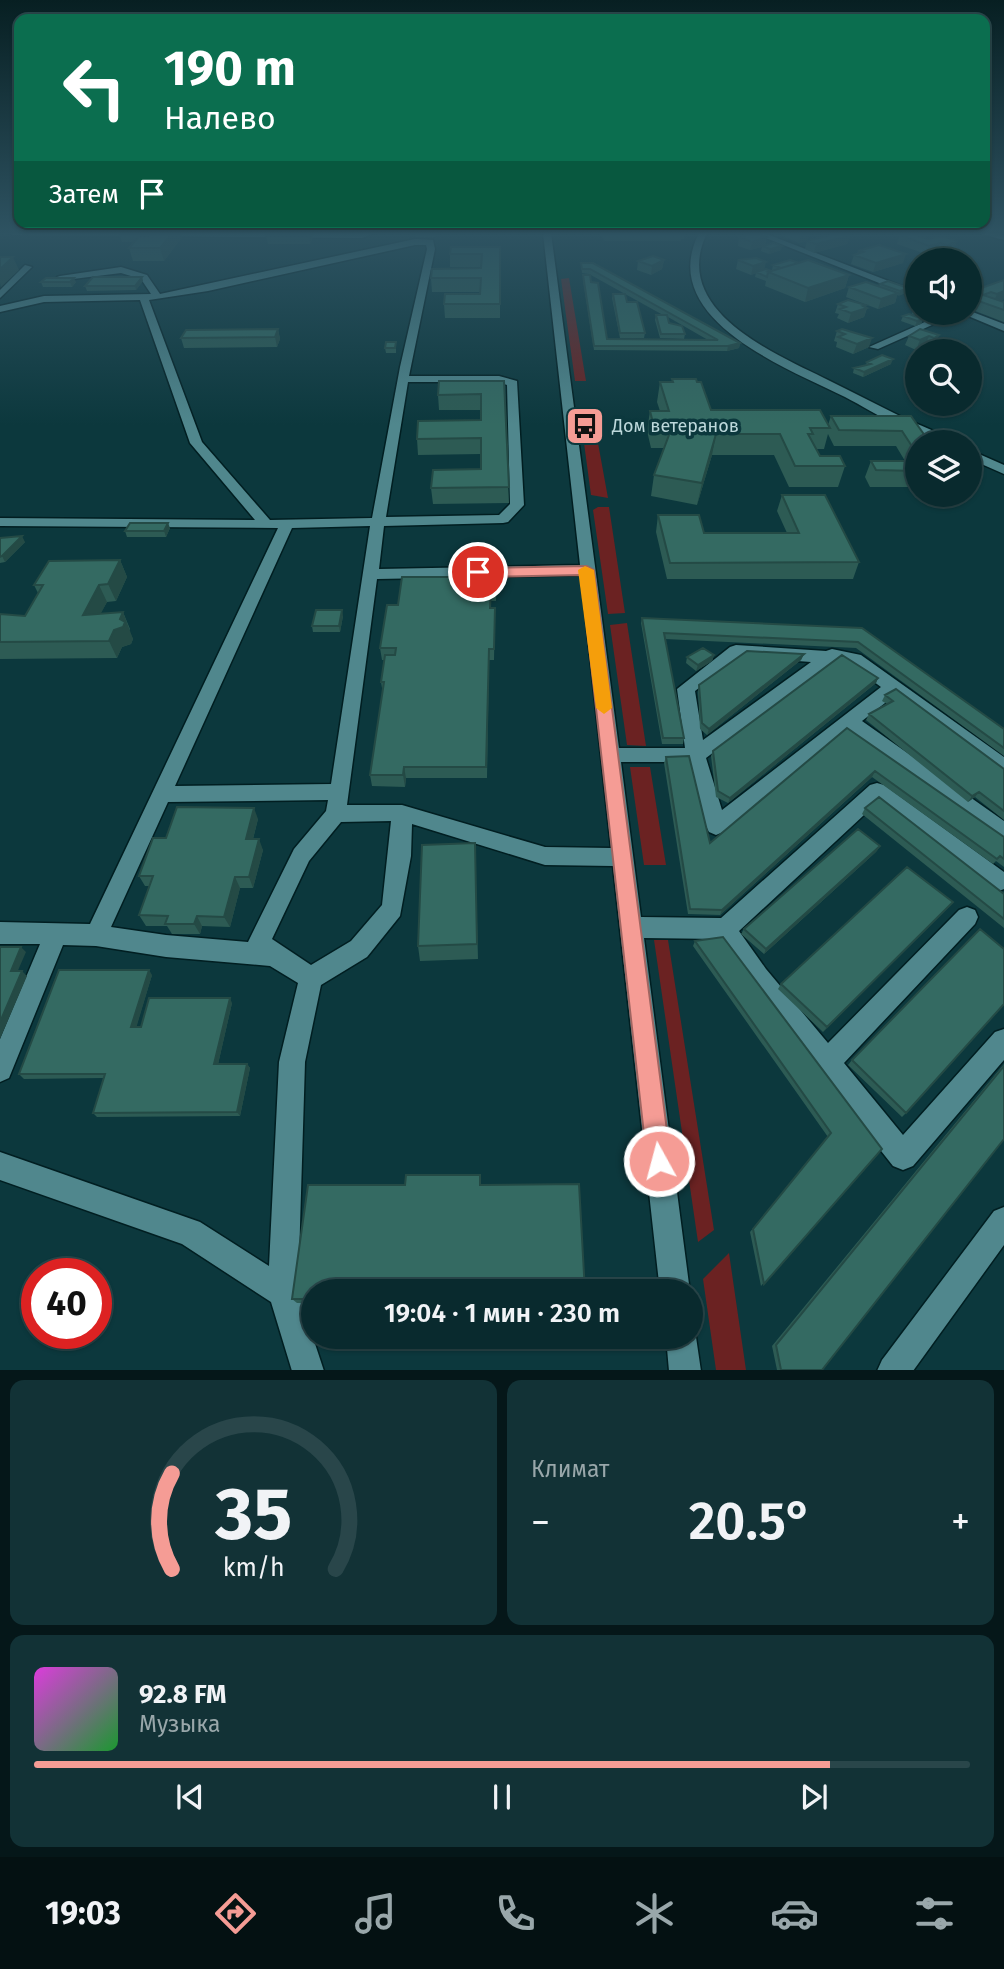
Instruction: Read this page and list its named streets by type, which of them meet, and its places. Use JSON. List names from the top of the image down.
{
  "places": {
    "bus stop": ["Дом ветеранов"]
  },
  "page": {
    "turn": ["190 m", "Налево"],
    "then": "Затем",
    "limit": "40",
    "trip": "19:04 · 1 мин · 230 m",
    "tile": "Климат",
    "heat": ["−", "20.5°", "+"],
    "song": ["92.8 FM", "Музыка"],
    "tabs": "19:03",
    "gauge": ["35", "km/h"]
  }
}
